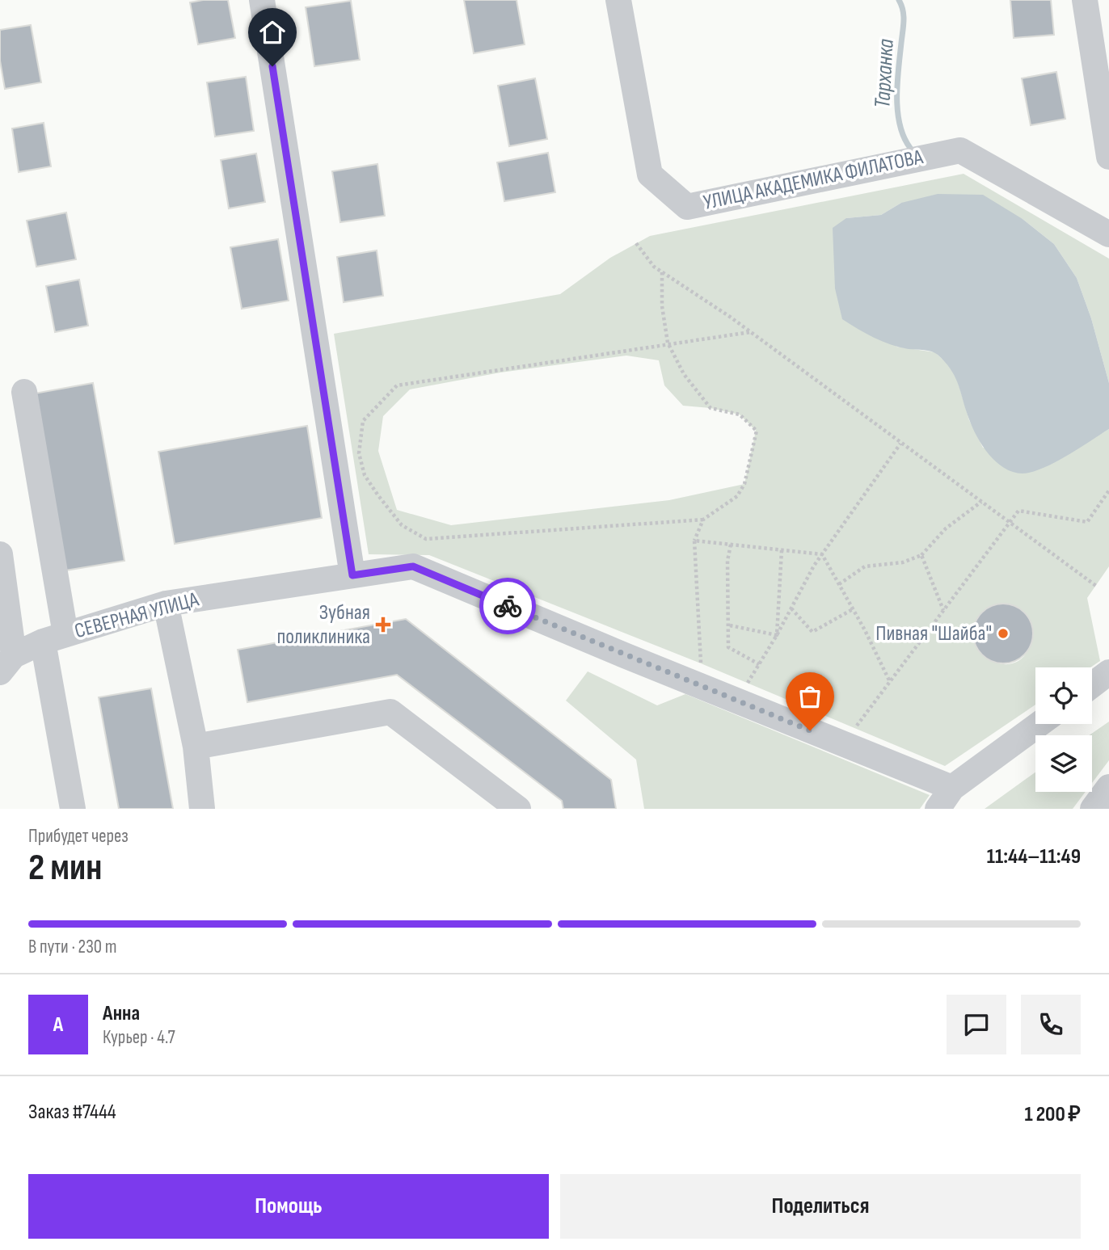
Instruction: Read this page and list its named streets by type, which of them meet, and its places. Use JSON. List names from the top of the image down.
{
  "streets": {
    "street": ["УЛИЦА АКАДЕМИКА ФИЛАТОВА", "СЕВЕРНАЯ УЛИЦА"]
  },
  "water": ["Тарханка"],
  "places": {
    "health": ["Зубная поликлиника"],
    "other": ["Пивная \"Шайба\""]
  },
  "page": {
    "heading": ["2 мин", "Прибудет через", "11:44–11:49"],
    "panel": [
      "Анна",
      "Курьер · 4.7",
      "Заказ #7444",
      "1 200 ₽"
    ],
    "bar": "В пути · 230 m",
    "round": "А",
    "buttons": ["Помощь", "Поделиться"]
  }
}
